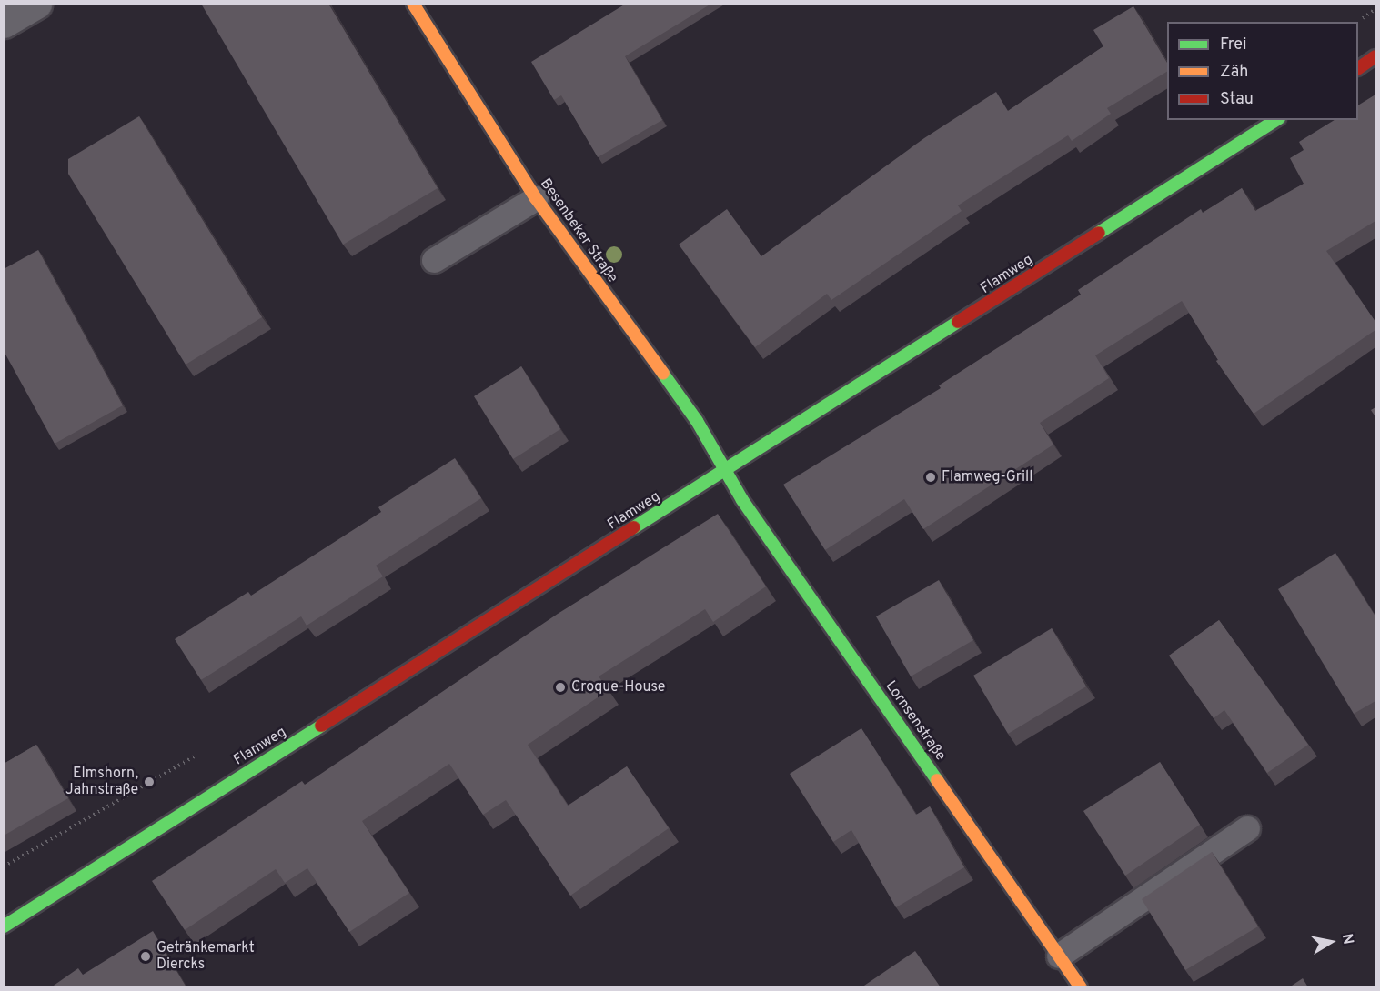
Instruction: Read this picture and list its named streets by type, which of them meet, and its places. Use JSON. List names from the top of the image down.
{
  "streets": {
    "main road": ["Besenbeker Straße", "Flamweg", "Lornsenstraße"]
  },
  "crossings": [
    ["Besenbeker Straße", "Flamweg"],
    ["Besenbeker Straße", "Lornsenstraße"],
    ["Flamweg", "Lornsenstraße"]
  ],
  "places": [
    "Flamweg-Grill",
    "Croque-House",
    "Elmshorn, Jahnstraße",
    "Getränkemarkt Diercks"
  ],
  "legend": ["Frei", "Zäh", "Stau"],
  "north": "right"
}
